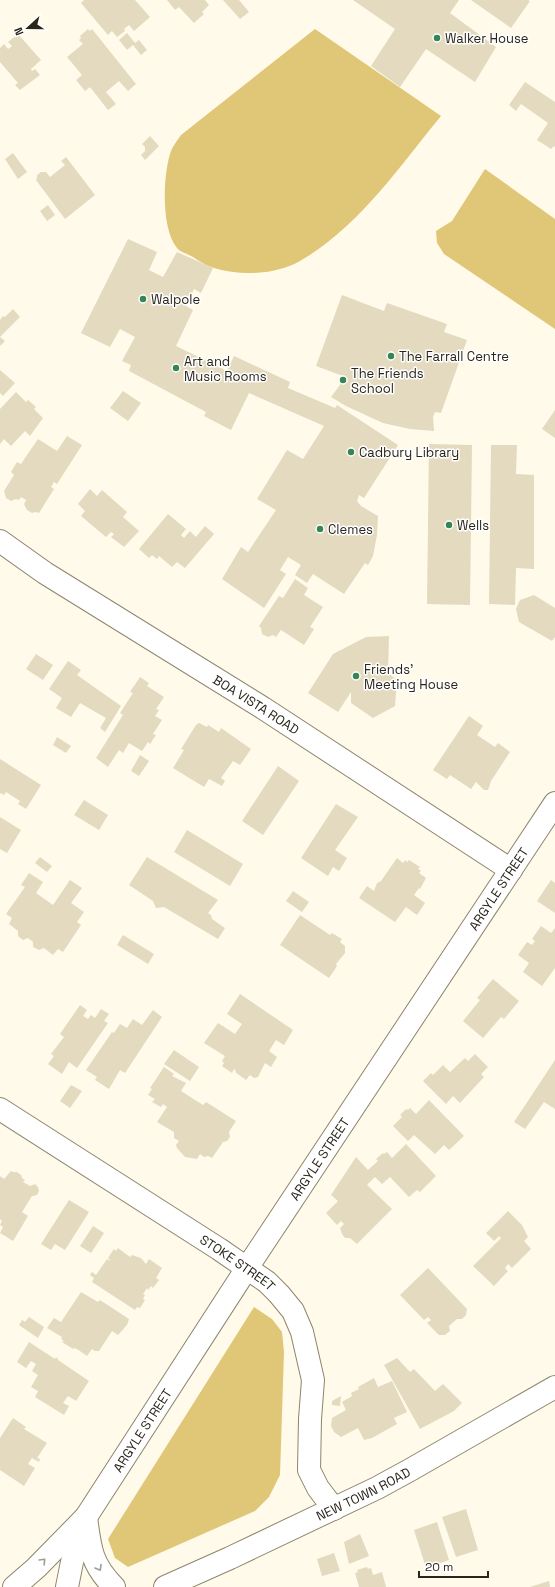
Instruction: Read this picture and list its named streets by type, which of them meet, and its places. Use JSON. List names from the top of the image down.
{
  "streets": {
    "main road": [
      "BOA VISTA ROAD",
      "ARGYLE STREET",
      "STOKE STREET",
      "NEW TOWN ROAD"
    ]
  },
  "crossings": [
    ["BOA VISTA ROAD", "ARGYLE STREET"],
    ["ARGYLE STREET", "STOKE STREET"],
    ["STOKE STREET", "NEW TOWN ROAD"]
  ],
  "places": [
    "Walker House",
    "Walpole",
    "The Farrall Centre",
    "Art and Music Rooms",
    "The Friends School",
    "Cadbury Library",
    "Wells",
    "Clemes",
    "Friends' Meeting House"
  ],
  "scale_bar": "20 m",
  "north": "left"
}
